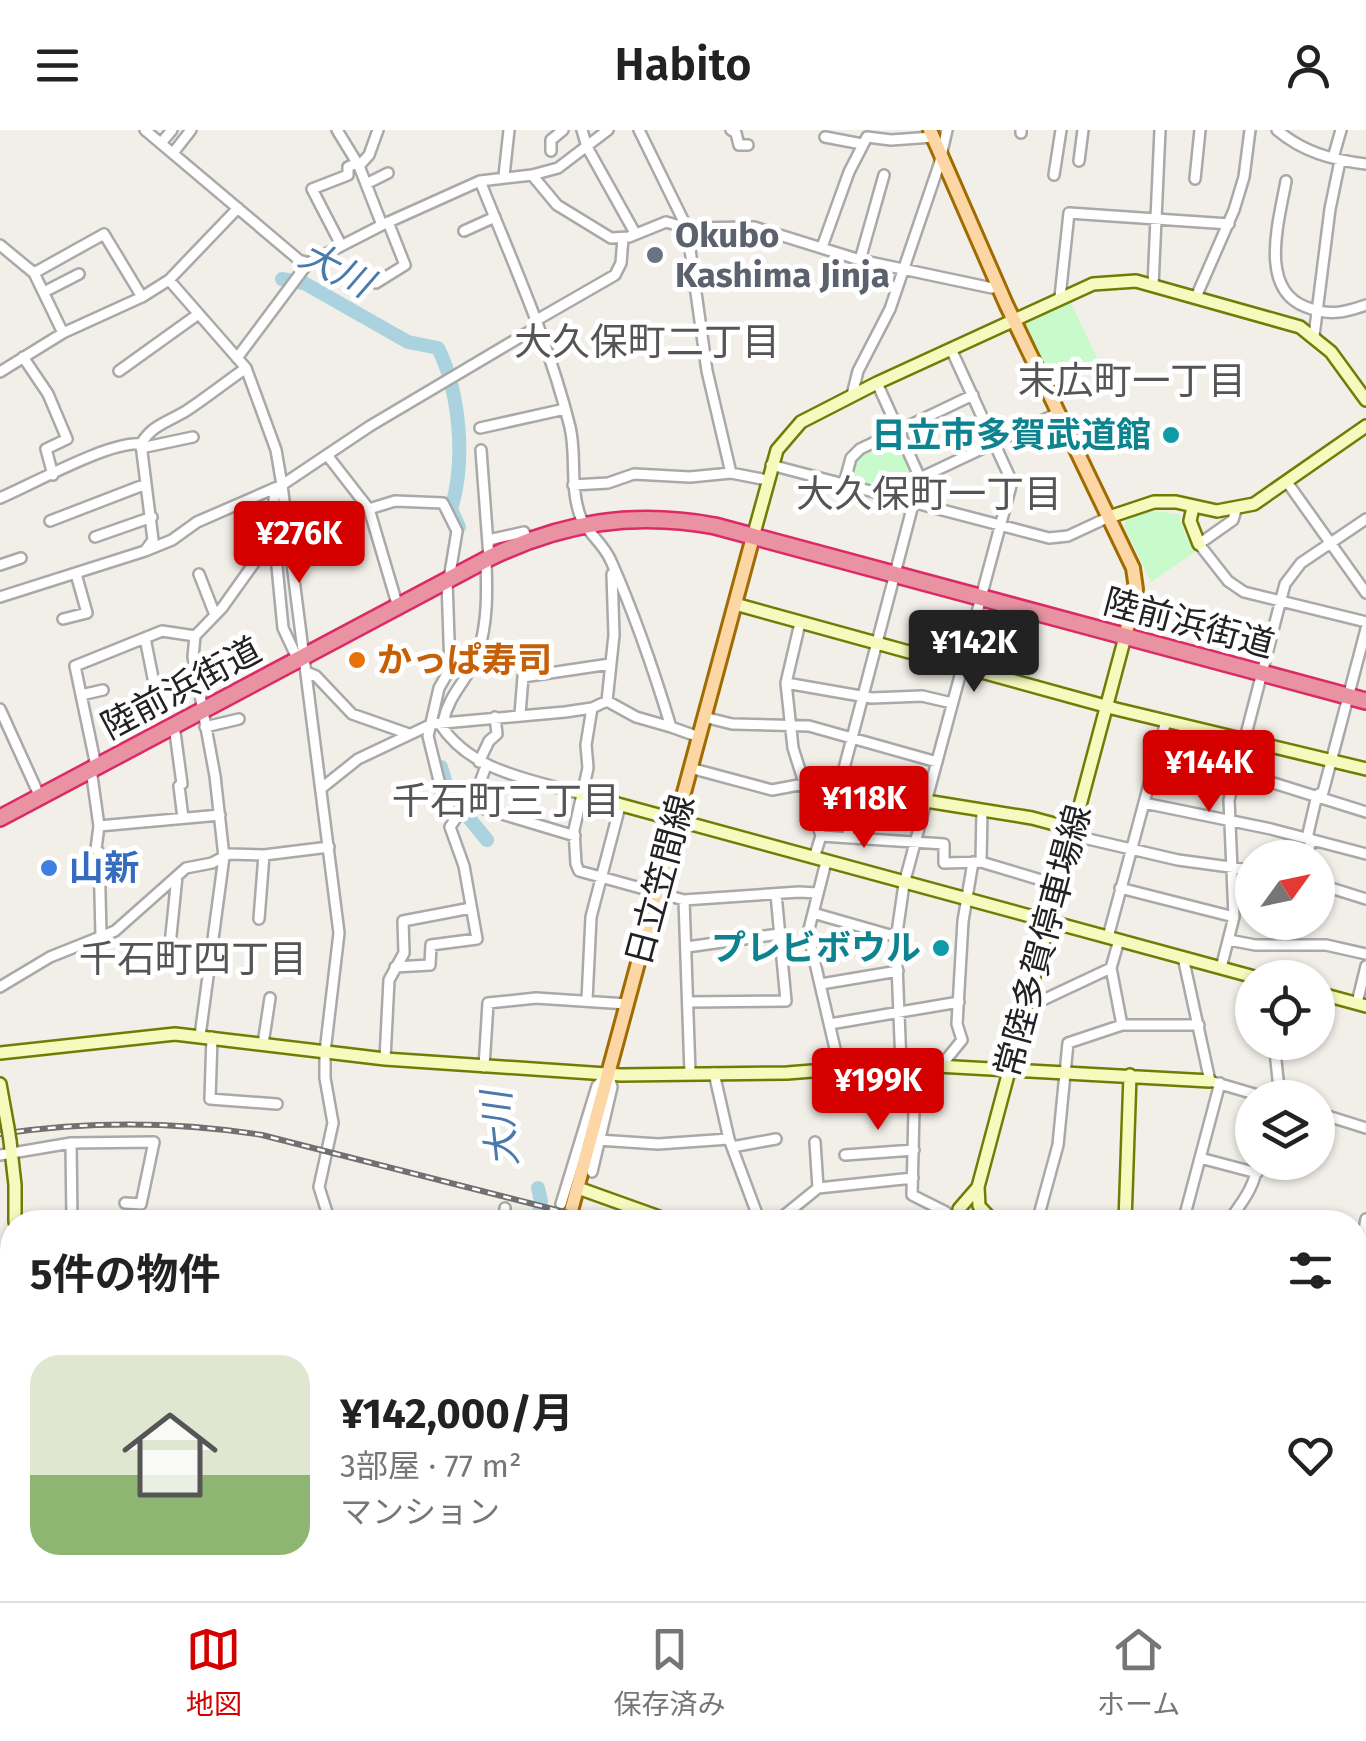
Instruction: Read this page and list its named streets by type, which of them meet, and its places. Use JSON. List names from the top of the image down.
{
  "streets": {
    "highway": ["陸前浜街道"],
    "main road": ["日立笠間線"],
    "street": ["常陸多賀停車場線"]
  },
  "crossings": [
    ["陸前浜街道", "日立笠間線"],
    ["陸前浜街道", "常陸多賀停車場線"]
  ],
  "districts": [
    "大久保町二丁目",
    "末広町一丁目",
    "大久保町一丁目",
    "千石町三丁目",
    "千石町四丁目"
  ],
  "water": ["大川"],
  "places": [
    "Okubo Kashima Jinja",
    "日立市多賀武道館",
    "かっぱ寿司",
    "山新",
    "プレビボウル"
  ],
  "north": "top right",
  "page": {
    "header": "Habito",
    "price": [
      "¥276K",
      "¥142K",
      "¥144K",
      "¥118K",
      "¥199K"
    ],
    "heading": "5件の物件",
    "list": [
      {
        "name": "¥142,000/月",
        "note": "3部屋 · 77 m² · マンション"
      }
    ],
    "tabs": ["地図", "保存済み", "ホーム"]
  }
}
